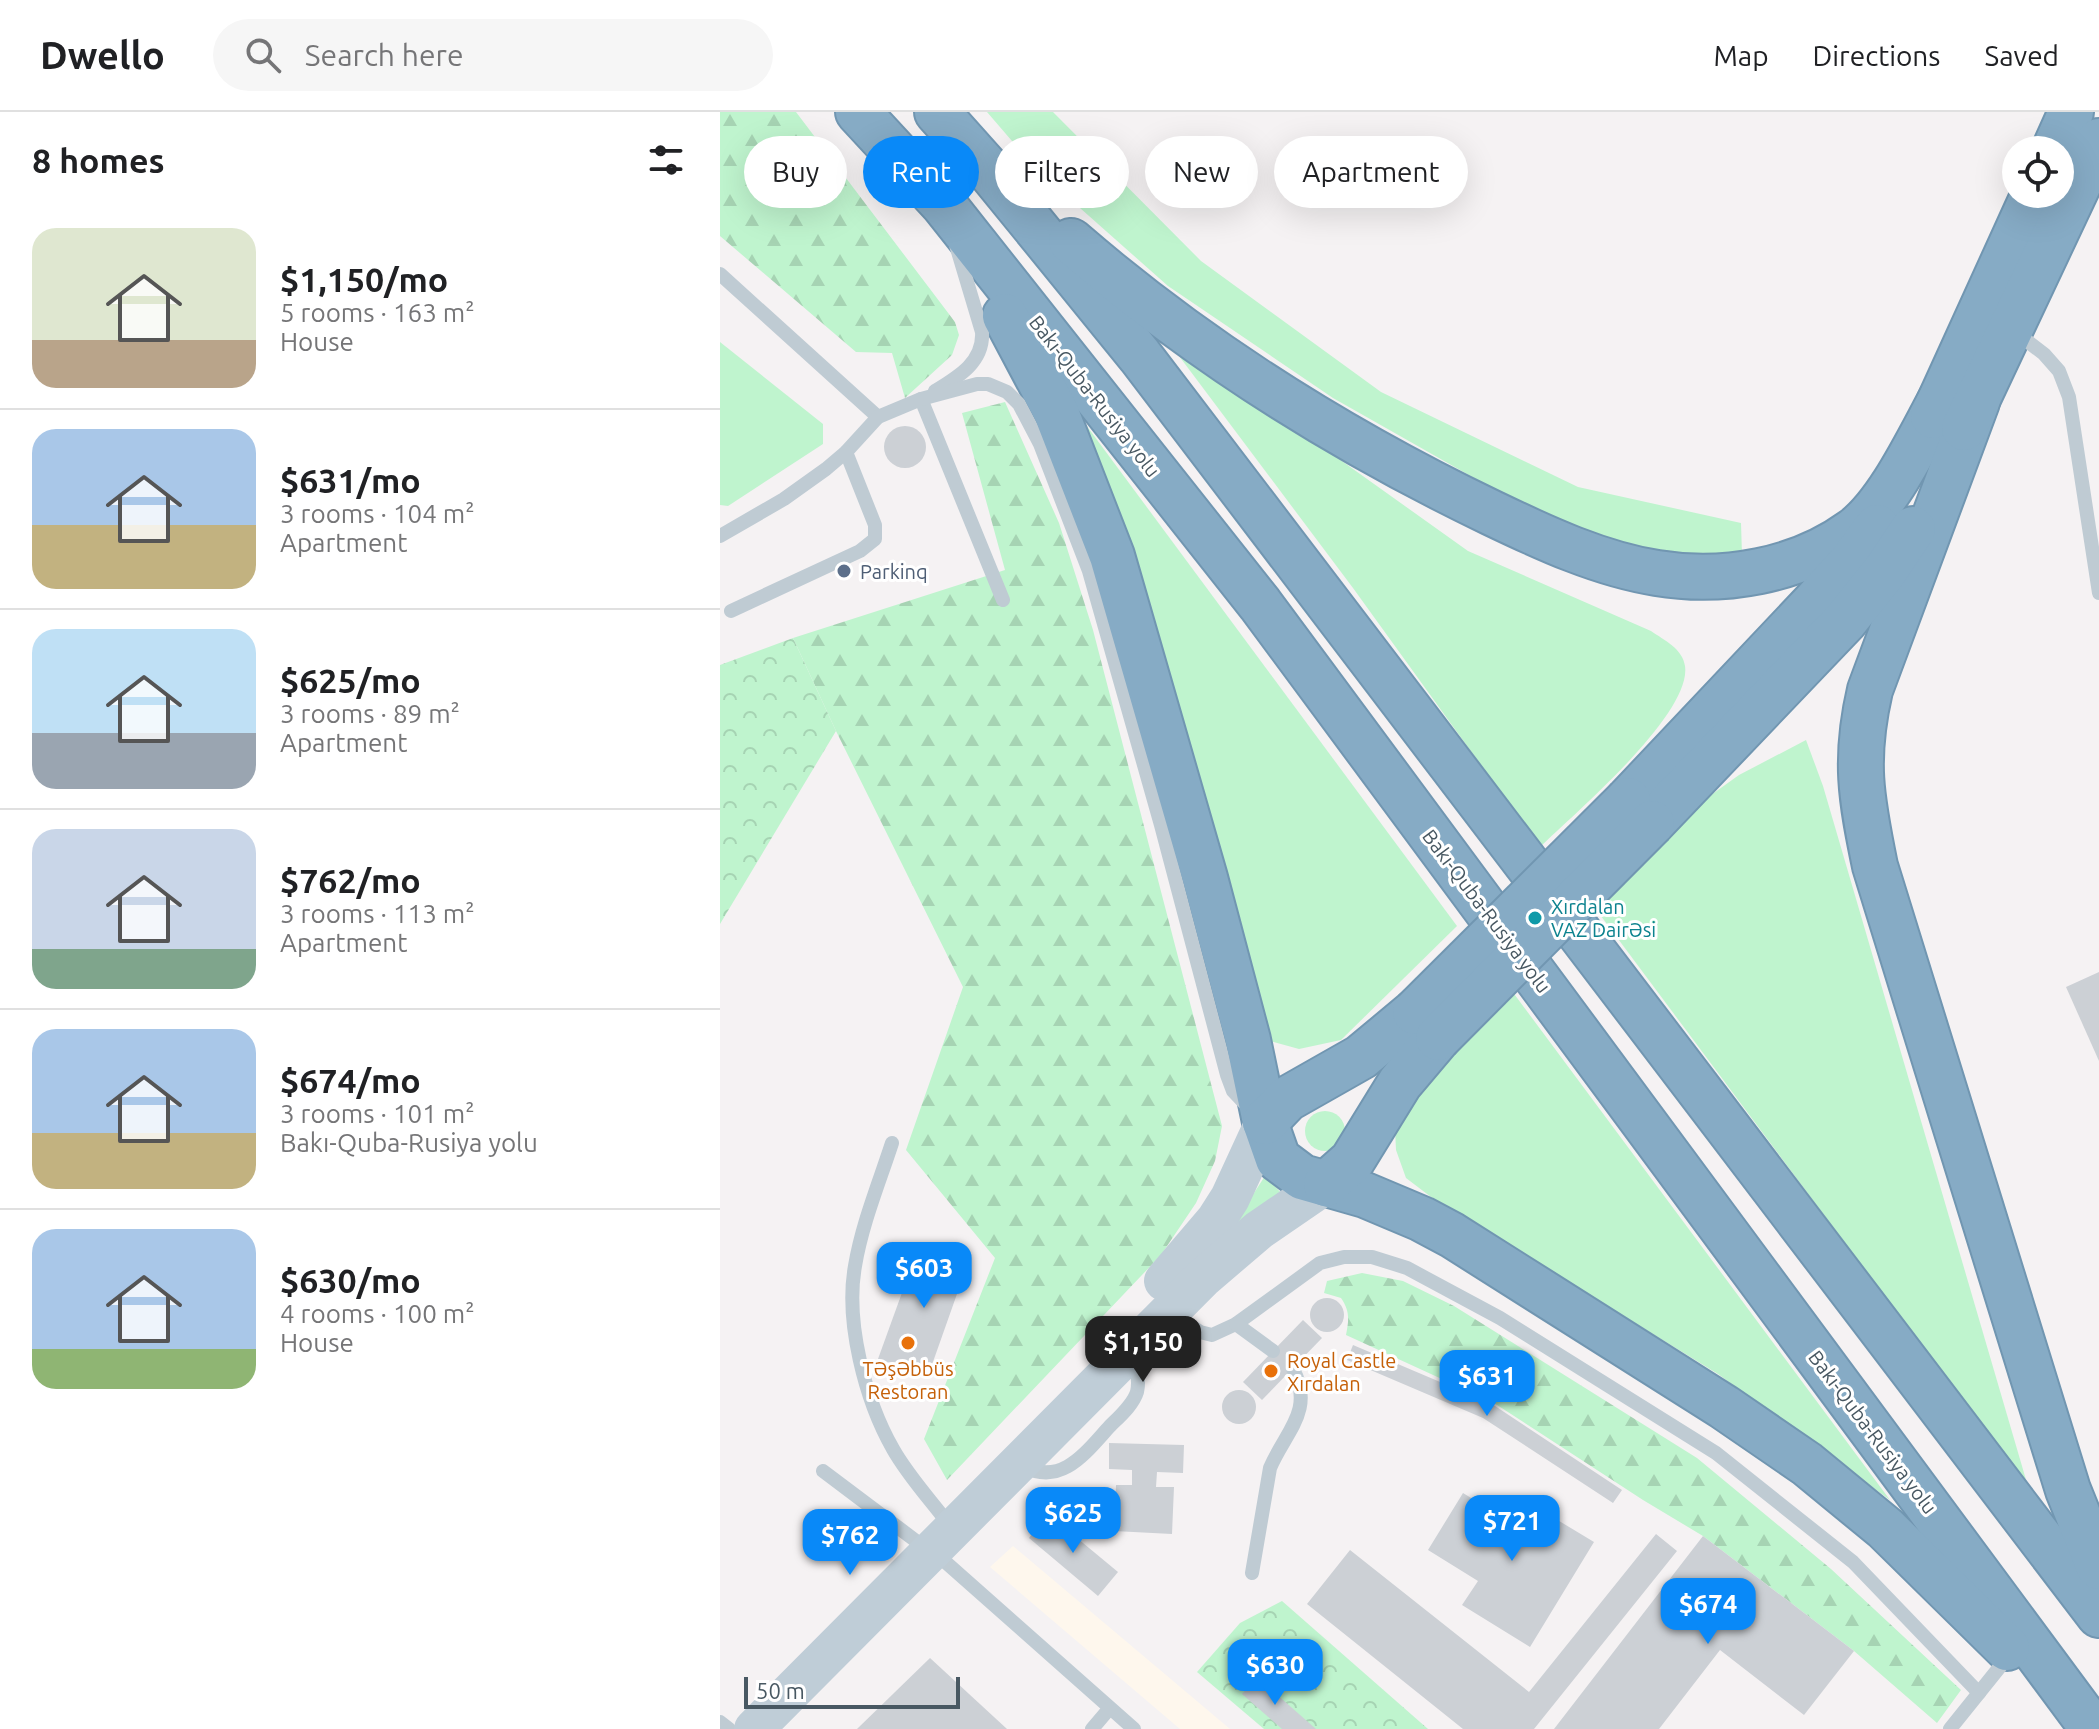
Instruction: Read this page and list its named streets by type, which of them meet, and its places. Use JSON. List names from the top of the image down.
{
  "streets": {
    "highway": ["Bakı-Quba-Rusiya yolu"]
  },
  "places": [
    "Parkinq",
    "Xırdalan VAZ Dairəsi",
    "Təşəbbüs Restoran",
    "Royal Castle Xırdalan"
  ],
  "scale_bar": "50 m",
  "page": {
    "header": "Dwello",
    "search": "Search here",
    "nav": ["Map", "Directions", "Saved"],
    "heading": "8 homes",
    "chip": [
      "Buy",
      "Rent",
      "Filters",
      "New",
      "Apartment"
    ],
    "list": [
      {
        "name": "$1,150/mo",
        "note": "5 rooms · 163 m² · House"
      },
      {
        "name": "$631/mo",
        "note": "3 rooms · 104 m² · Apartment"
      },
      {
        "name": "$625/mo",
        "note": "3 rooms · 89 m² · Apartment"
      },
      {
        "name": "$762/mo",
        "note": "3 rooms · 113 m² · Apartment"
      },
      {
        "name": "$674/mo",
        "note": "3 rooms · 101 m² · Bakı-Quba-Rusiya yolu"
      },
      {
        "name": "$630/mo",
        "note": "4 rooms · 100 m² · House"
      }
    ],
    "price": [
      "$603",
      "$1,150",
      "$631",
      "$625",
      "$721",
      "$762",
      "$674",
      "$630"
    ],
    "scale": "50 m"
  }
}
